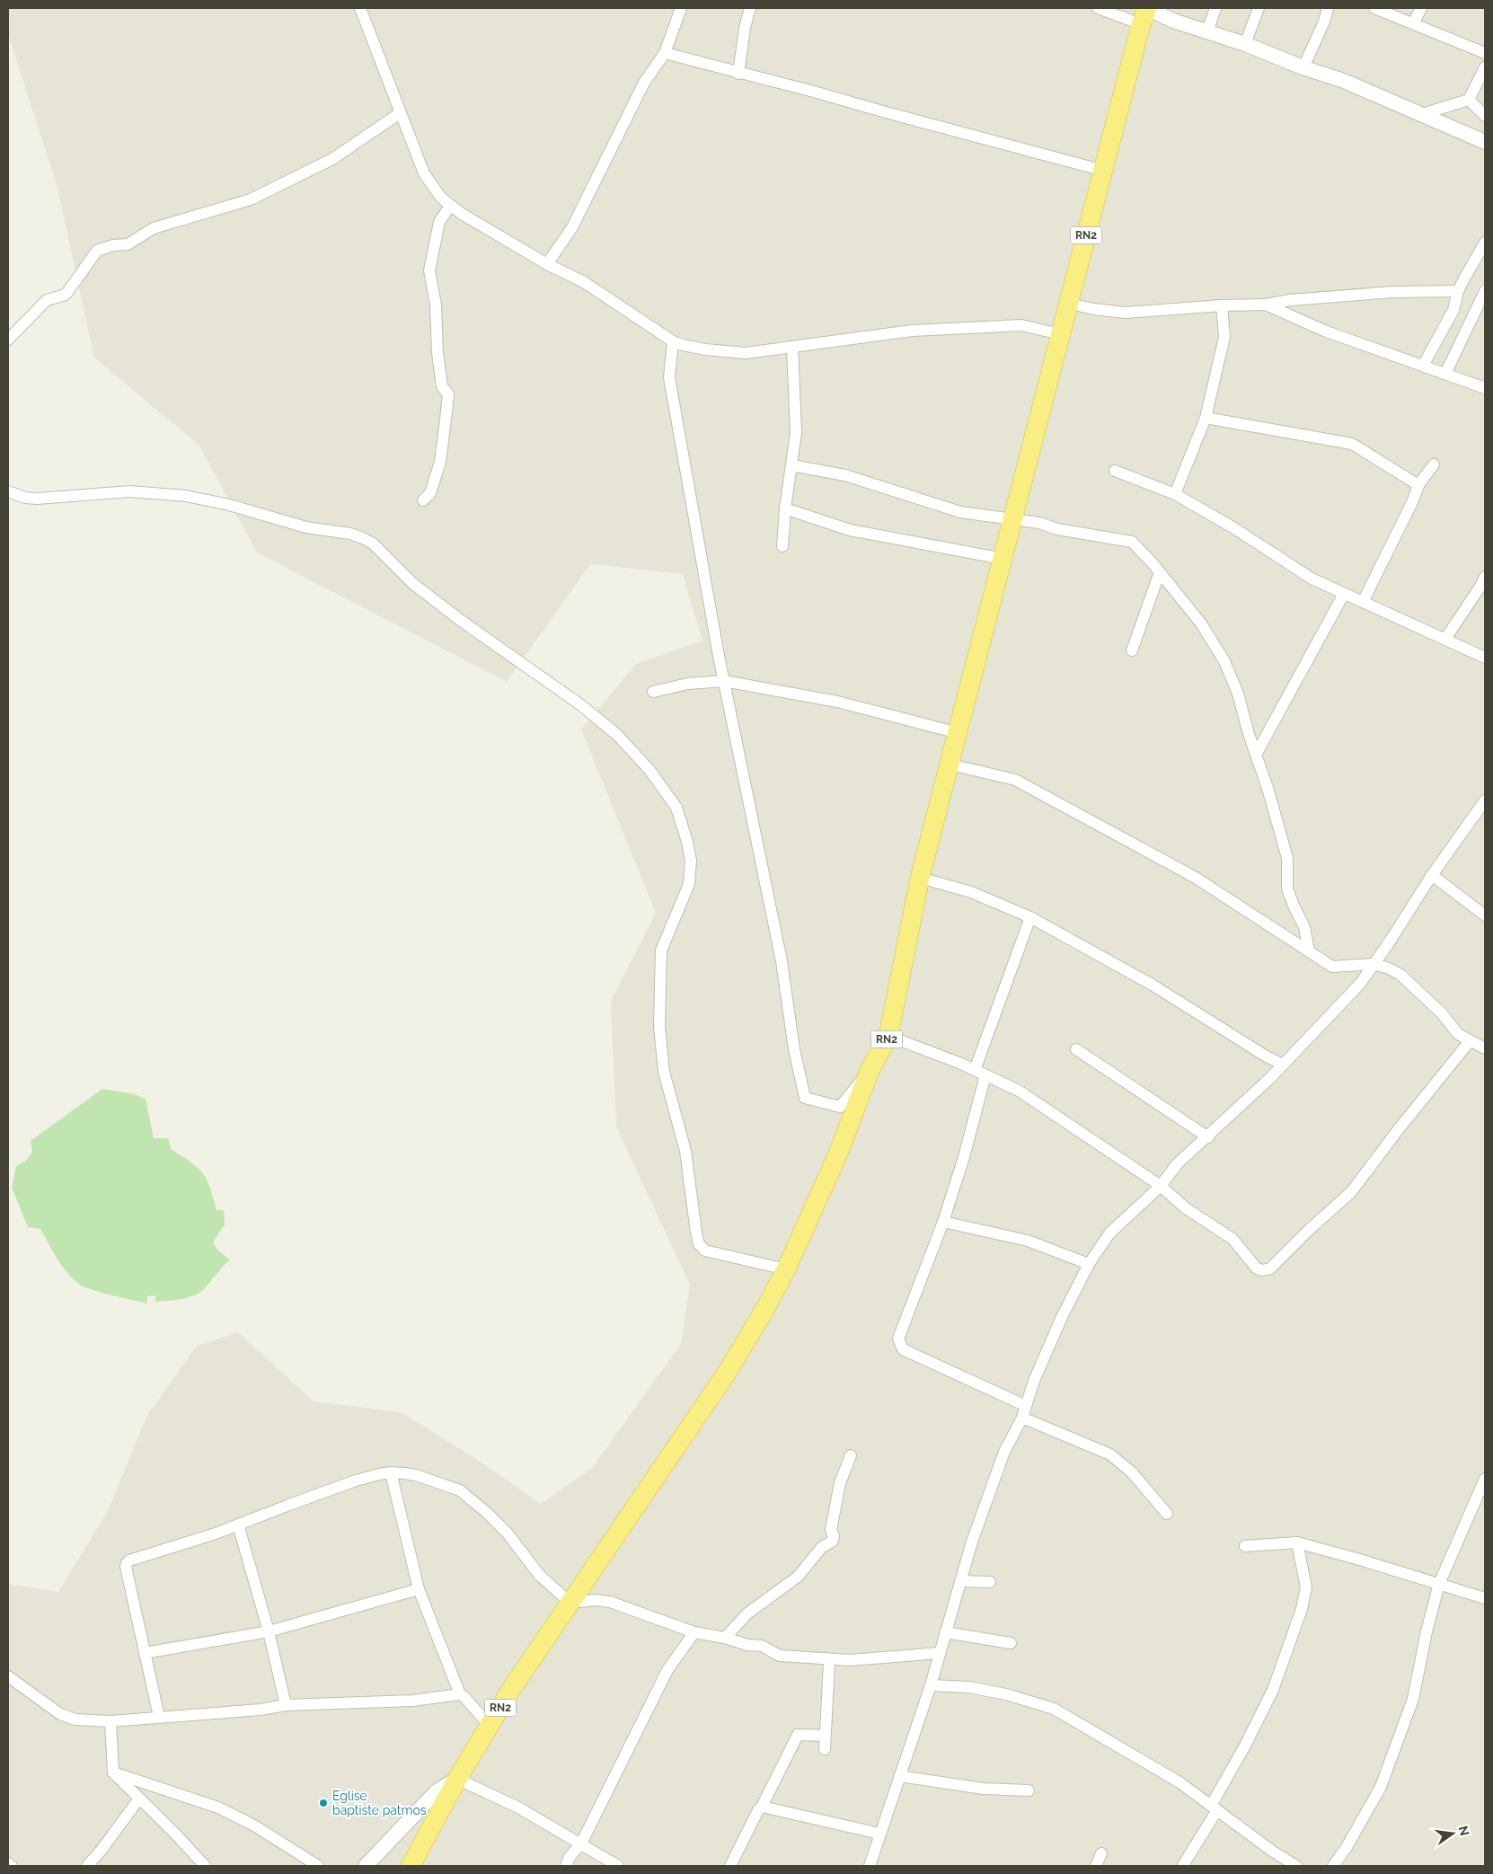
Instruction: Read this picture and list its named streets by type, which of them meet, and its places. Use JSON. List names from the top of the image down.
{
  "streets": {
    "highway": ["RN2"]
  },
  "places": ["Eglise baptiste patmos"],
  "north": "right"
}
